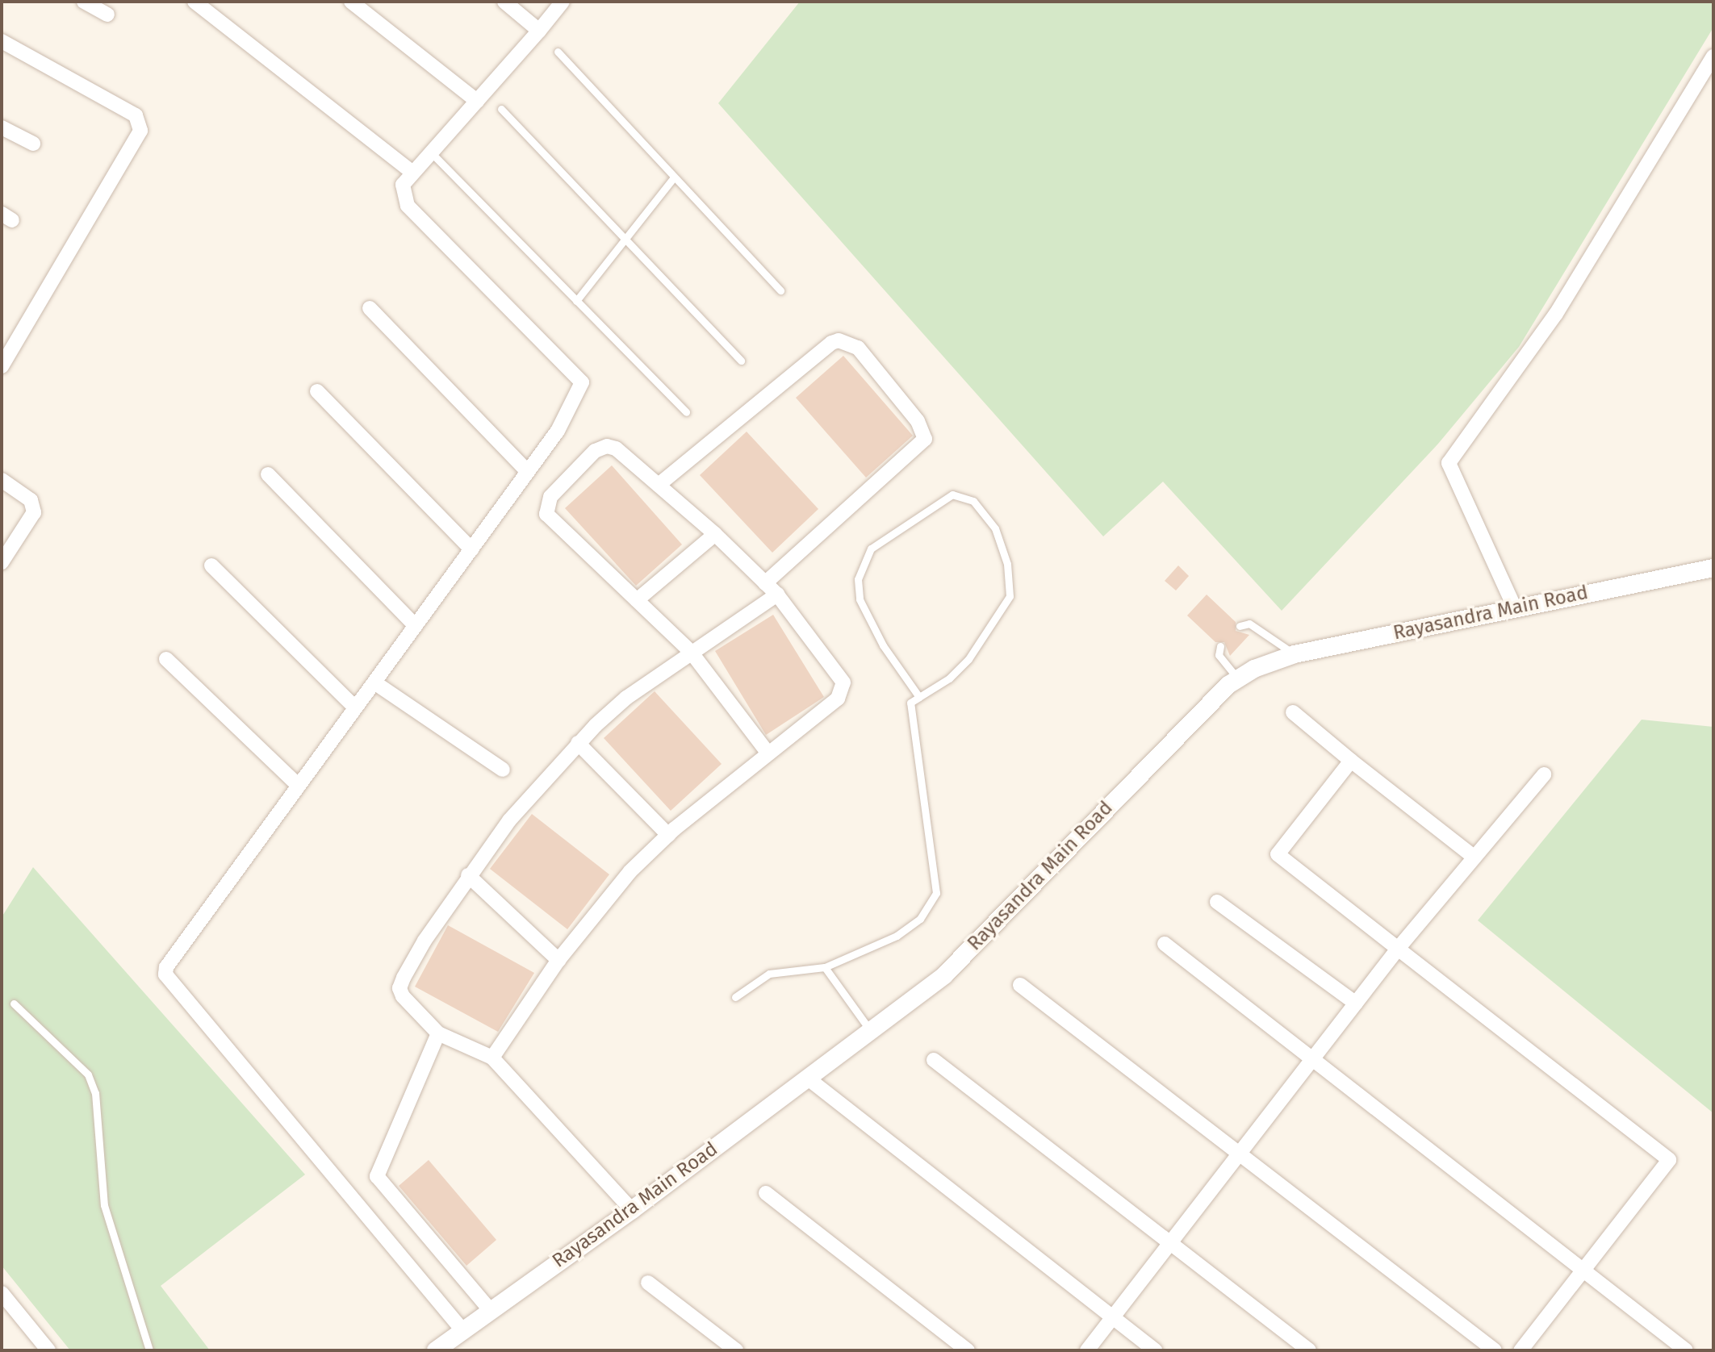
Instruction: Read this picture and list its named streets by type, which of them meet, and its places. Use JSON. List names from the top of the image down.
{
  "streets": {
    "street": ["Rayasandra Main Road"]
  }
}
